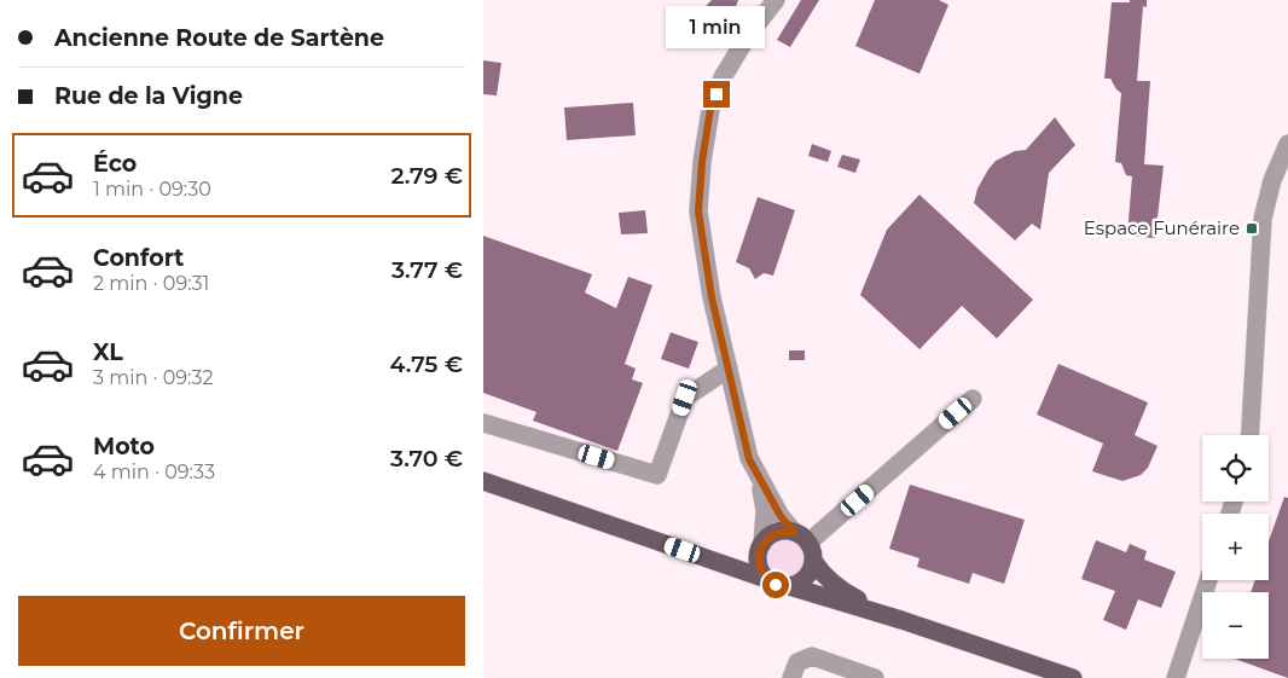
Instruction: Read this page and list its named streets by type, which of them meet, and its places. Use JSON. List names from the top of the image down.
{
  "places": {
    "transit": ["Espace Funéraire"]
  },
  "page": {
    "banner": ["Ancienne Route de Sartène", "Rue de la Vigne"],
    "bubble": "1 min",
    "list": [
      {
        "name": "Éco",
        "note": "1 min · 09:30",
        "value": "2.79 €"
      },
      {
        "name": "Confort",
        "note": "2 min · 09:31",
        "value": "3.77 €"
      },
      {
        "name": "XL",
        "note": "3 min · 09:32",
        "value": "4.75 €"
      },
      {
        "name": "Moto",
        "note": "4 min · 09:33",
        "value": "3.70 €"
      }
    ],
    "map_buttons": ["+", "−"],
    "buttons": "Confirmer"
  }
}
